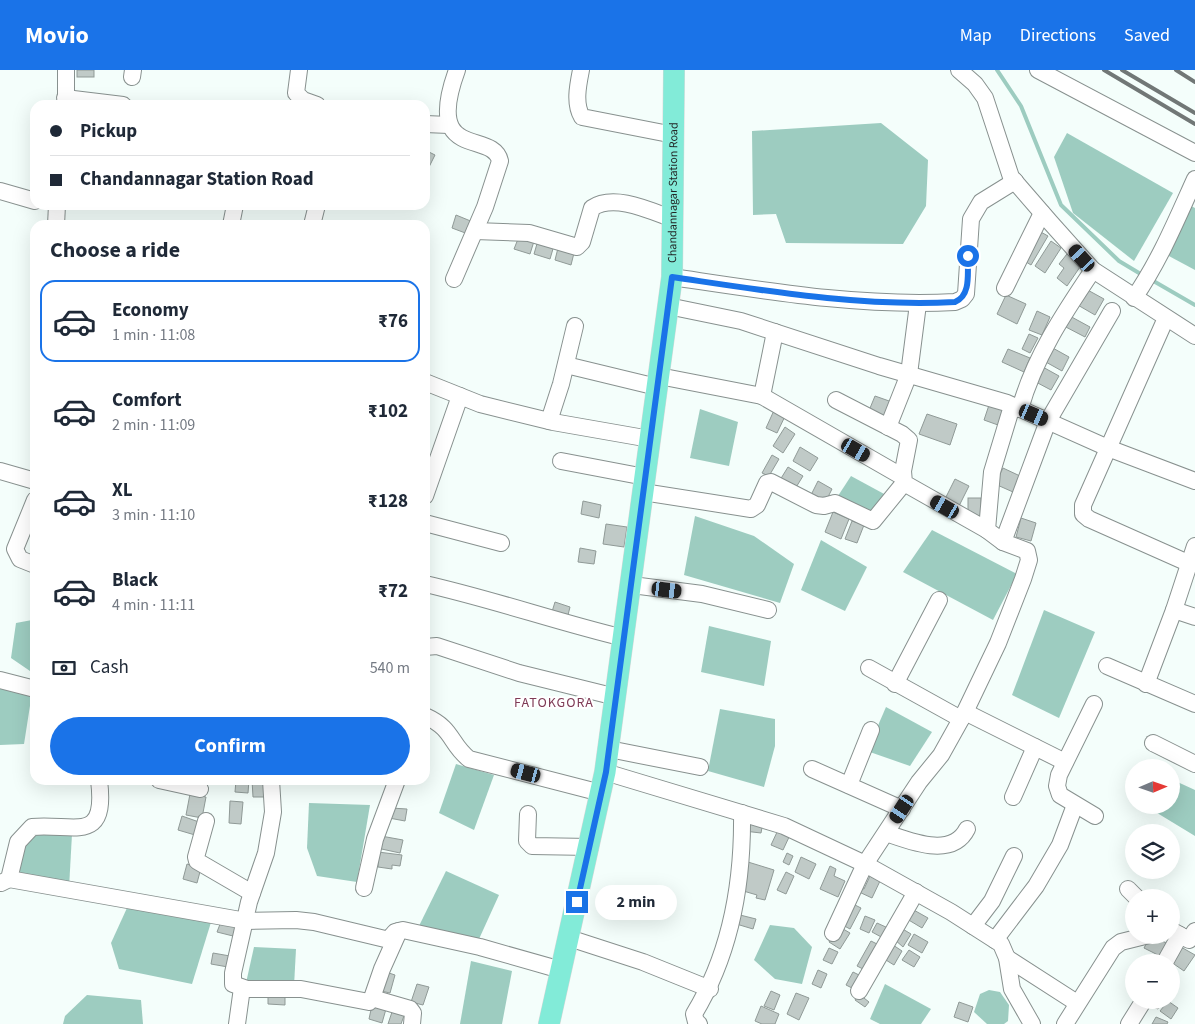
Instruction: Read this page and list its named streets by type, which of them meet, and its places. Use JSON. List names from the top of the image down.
{
  "streets": {
    "main road": ["Chandannagar Station Road"]
  },
  "districts": ["FATOKGORA"],
  "north": "right",
  "page": {
    "header": "Movio",
    "nav": ["Map", "Directions", "Saved"],
    "banner": ["Pickup", "Chandannagar Station Road"],
    "heading": "Choose a ride",
    "list": [
      {
        "name": "Economy",
        "note": "1 min · 11:08",
        "value": "₹76"
      },
      {
        "name": "Comfort",
        "note": "2 min · 11:09",
        "value": "₹102"
      },
      {
        "name": "XL",
        "note": "3 min · 11:10",
        "value": "₹128"
      },
      {
        "name": "Black",
        "note": "4 min · 11:11",
        "value": "₹72"
      }
    ],
    "pay": ["Cash", "540 m"],
    "buttons": "Confirm",
    "map_buttons": ["+", "−"],
    "bubble": "2 min"
  }
}
